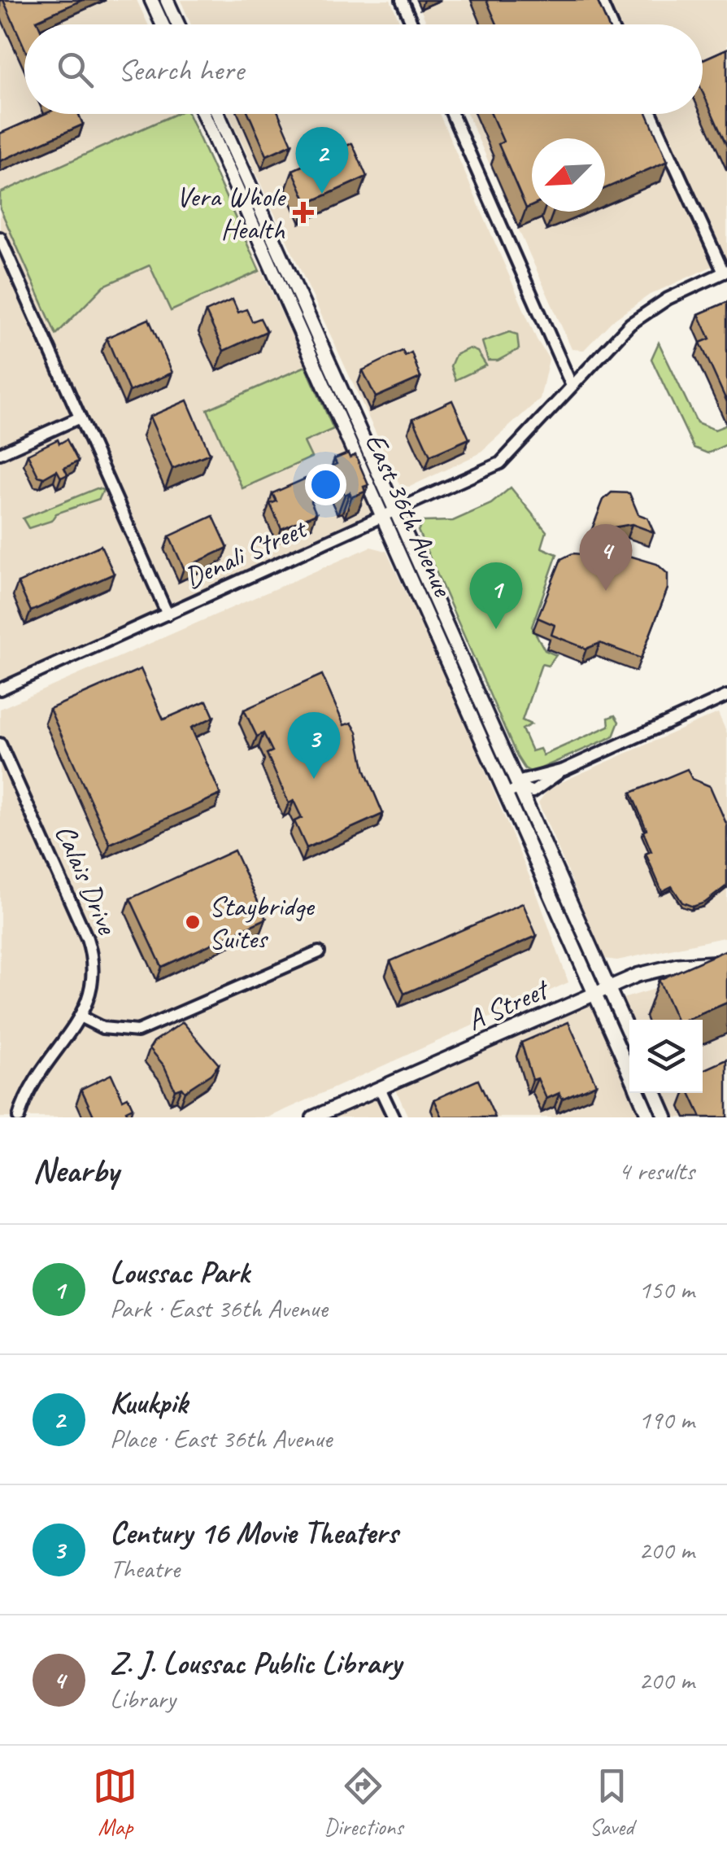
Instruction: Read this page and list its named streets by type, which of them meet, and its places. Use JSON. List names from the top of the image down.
{
  "streets": {
    "main road": ["East 36th Avenue", "A Street"],
    "street": ["Denali Street", "Calais Drive"]
  },
  "crossings": [
    ["East 36th Avenue", "Denali Street"],
    ["East 36th Avenue", "A Street"]
  ],
  "places": {
    "health": ["Vera Whole Health"],
    "other": ["Staybridge Suites"]
  },
  "north": "bottom left",
  "page": {
    "search": "Search here",
    "pins": [
      "2",
      "4",
      "1",
      "3"
    ],
    "heading": ["Nearby", "4 results"],
    "list": [
      {
        "mark": "1",
        "name": "Loussac Park",
        "note": "Park · East 36th Avenue",
        "value": "150 m"
      },
      {
        "mark": "2",
        "name": "Kuukpik",
        "note": "Place · East 36th Avenue",
        "value": "190 m"
      },
      {
        "mark": "3",
        "name": "Century 16 Movie Theaters",
        "note": "Theatre",
        "value": "200 m"
      },
      {
        "mark": "4",
        "name": "Z. J. Loussac Public Library",
        "note": "Library",
        "value": "200 m"
      }
    ],
    "nav": ["Map", "Directions", "Saved"]
  }
}
